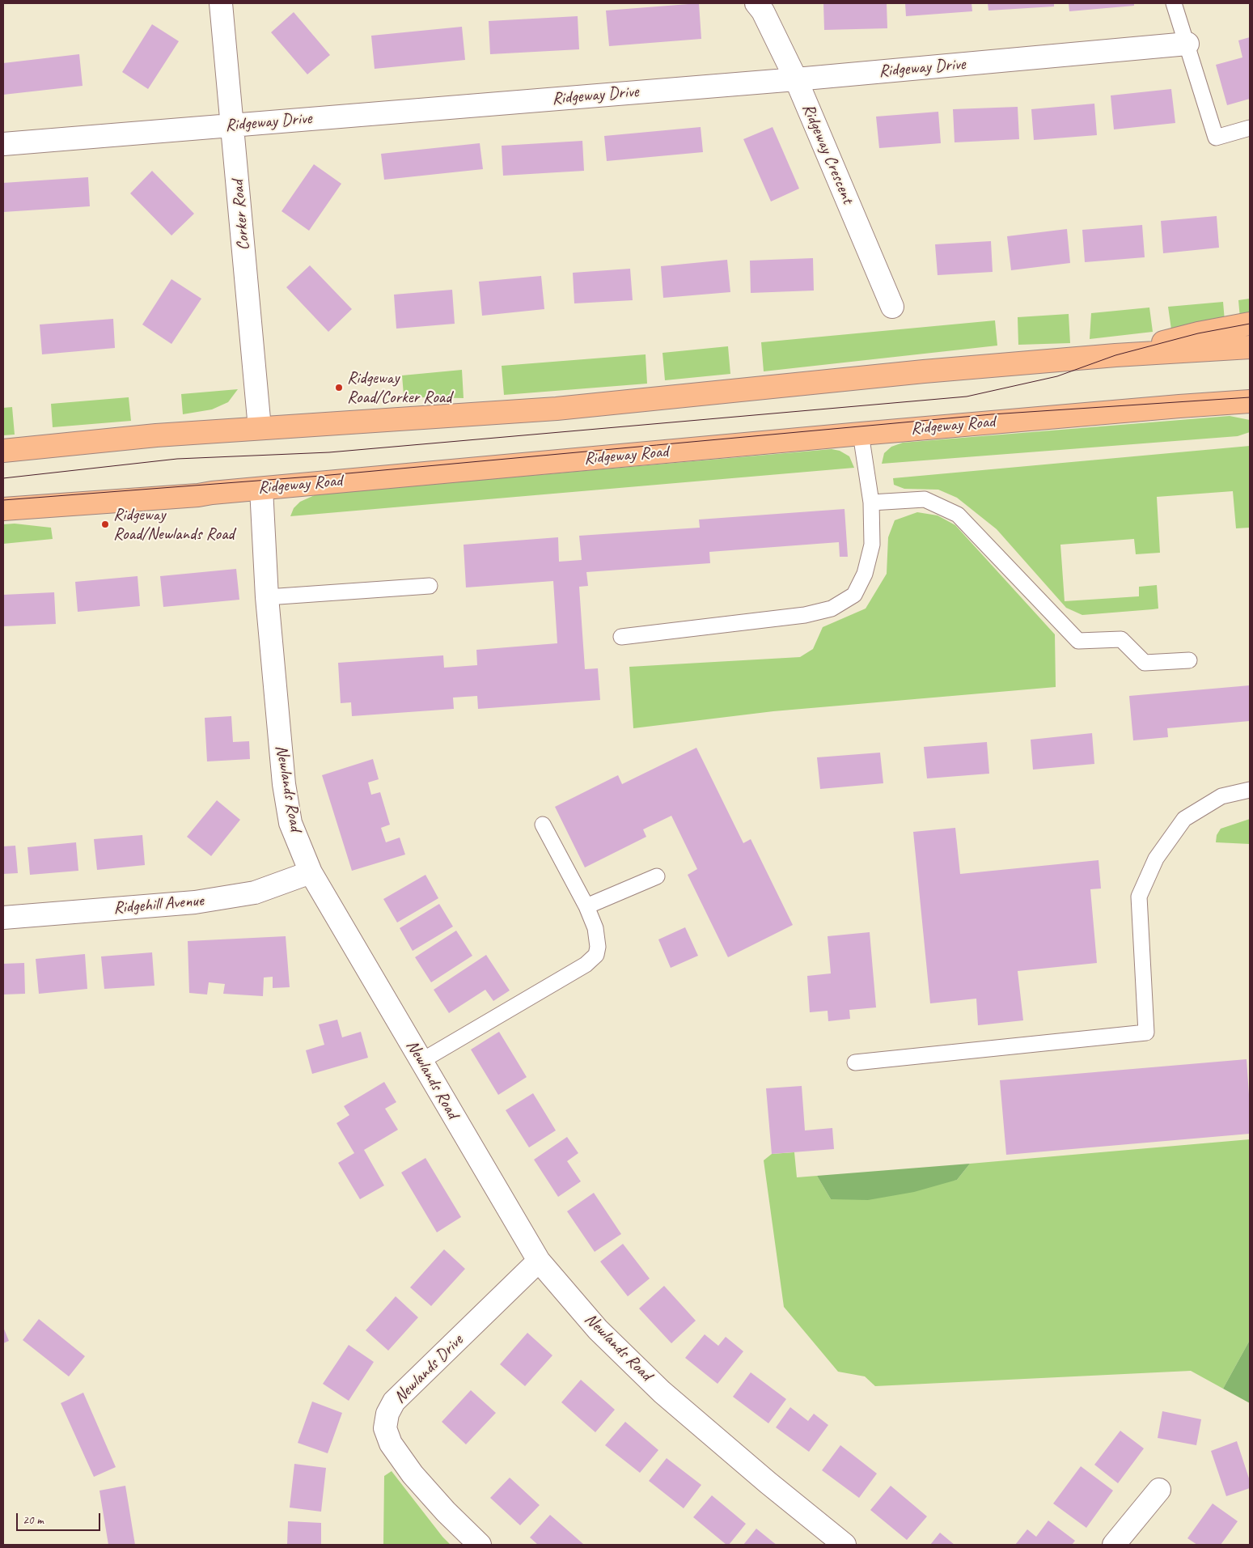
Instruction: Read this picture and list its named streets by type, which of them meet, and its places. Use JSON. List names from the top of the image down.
{
  "streets": {
    "highway": ["Ridgeway Road"],
    "street": [
      "Ridgeway Drive",
      "Ridgeway Crescent",
      "Corker Road",
      "Newlands Road",
      "Ridgehill Avenue",
      "Newlands Drive"
    ]
  },
  "crossings": [
    ["Ridgeway Drive", "Ridgeway Crescent"],
    ["Ridgeway Drive", "Corker Road"],
    ["Ridgeway Road", "Newlands Road"],
    ["Newlands Road", "Ridgehill Avenue"],
    ["Newlands Road", "Newlands Drive"]
  ],
  "places": ["Ridgeway Road/Corker Road", "Ridgeway Road/Newlands Road"],
  "scale_bar": "20 m"
}
